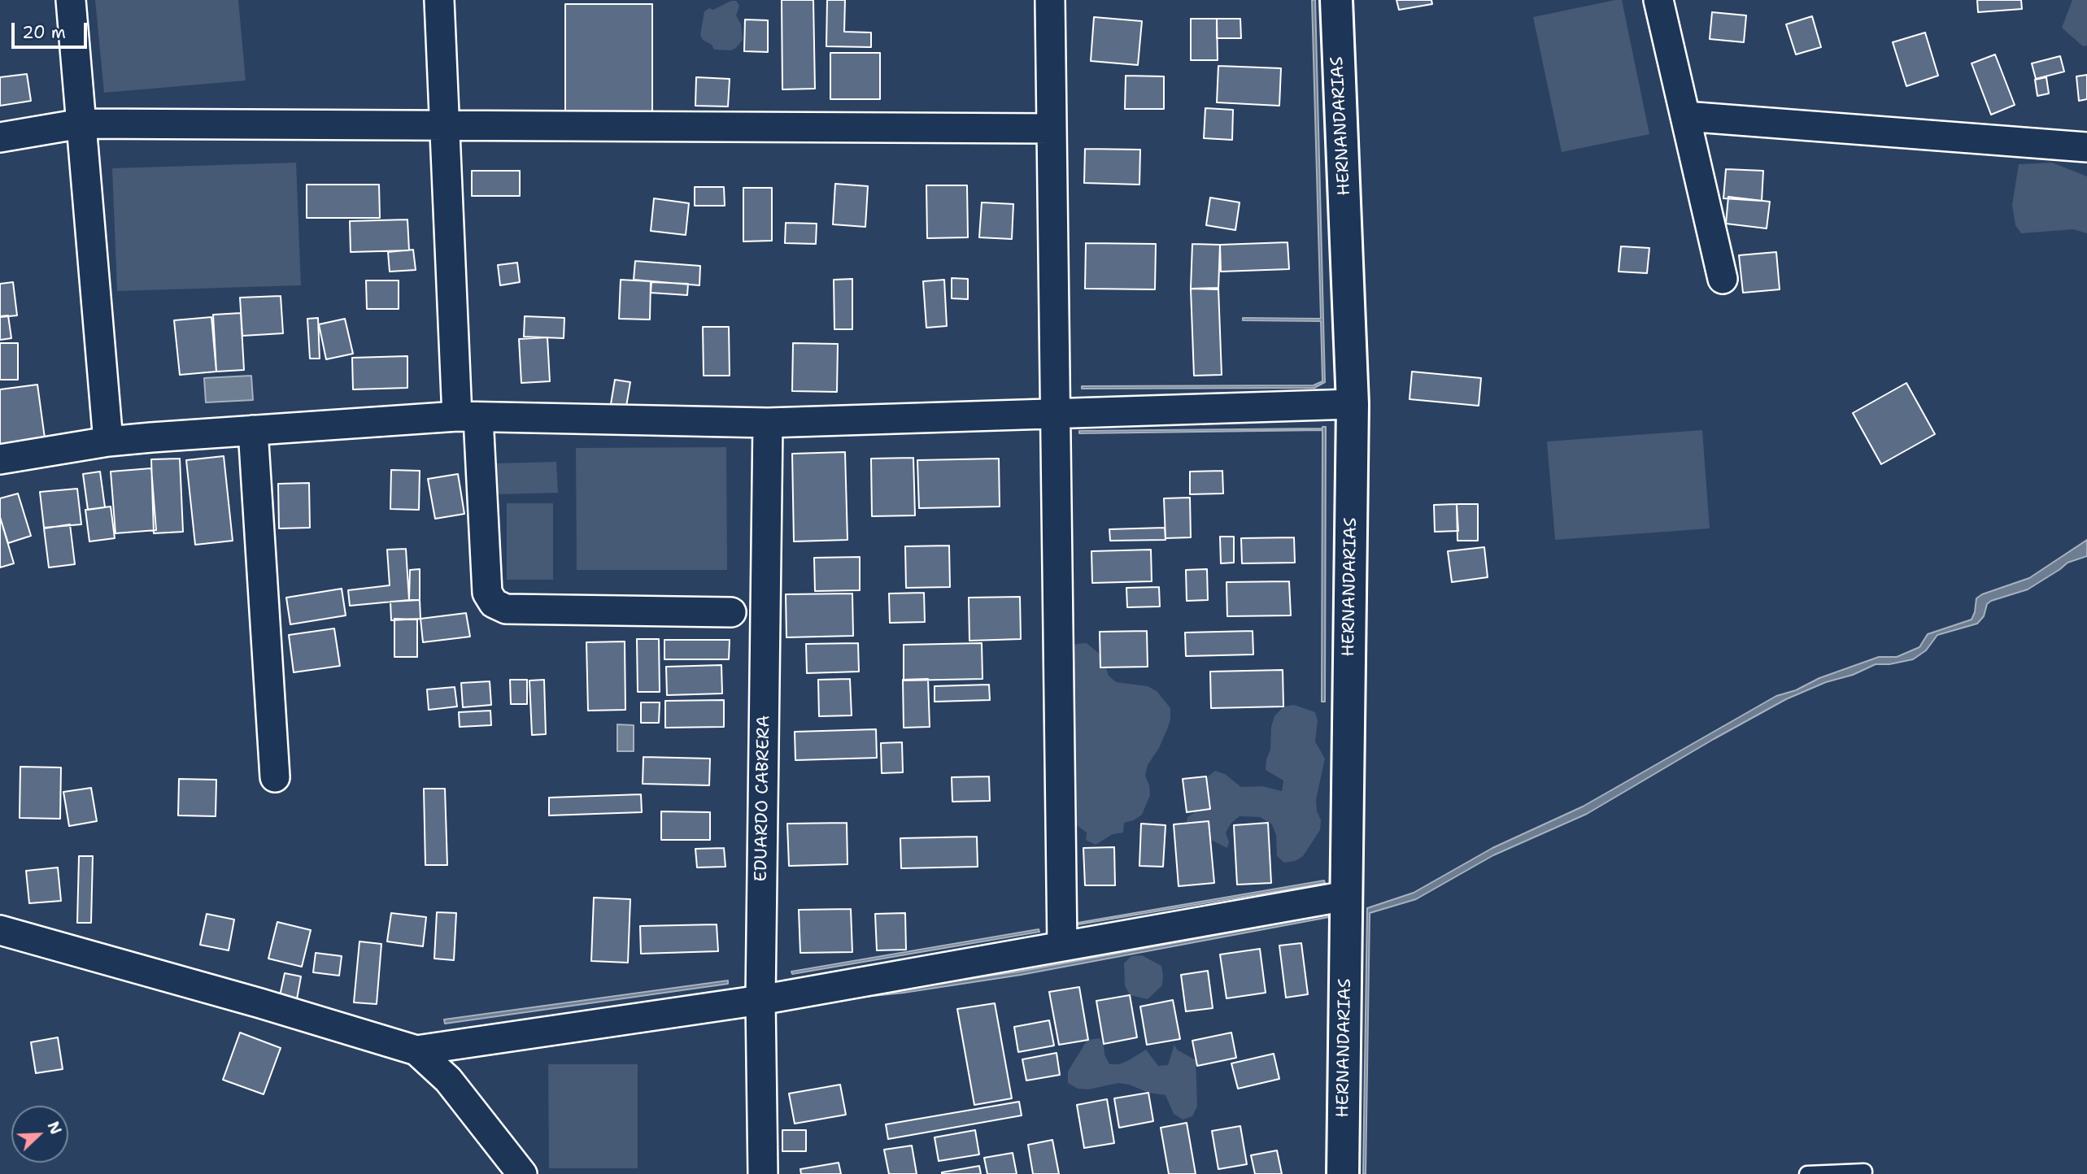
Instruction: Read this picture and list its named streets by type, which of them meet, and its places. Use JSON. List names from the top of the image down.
{
  "streets": {
    "street": ["HERNANDARIAS", "EDUARDO CABRERA"]
  },
  "scale_bar": "20 m",
  "north": "top right"
}
